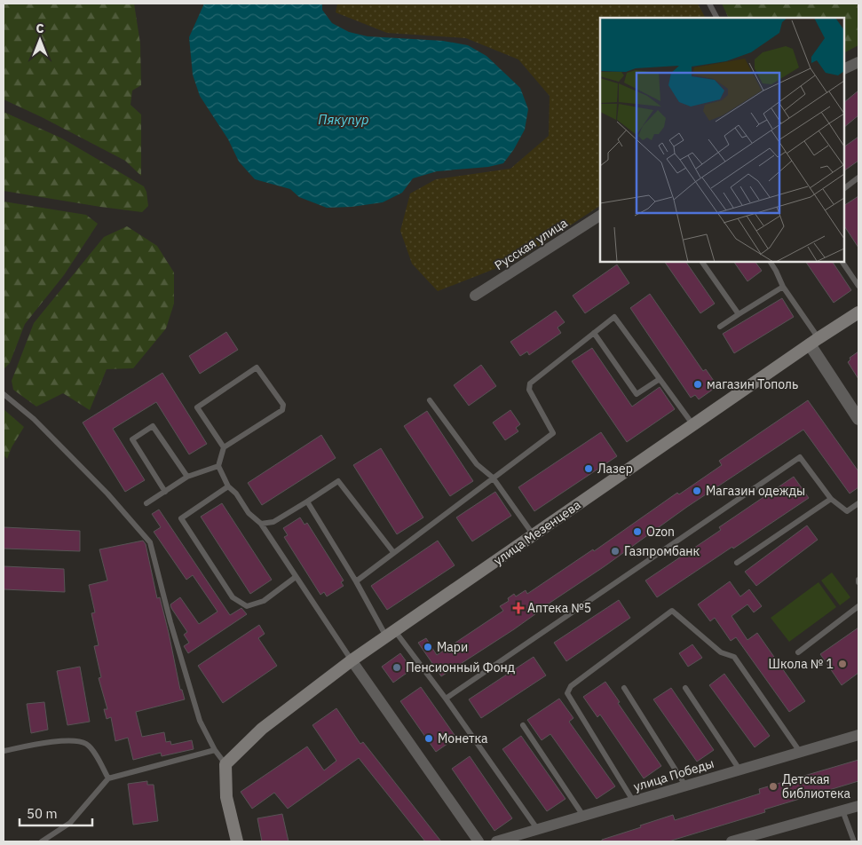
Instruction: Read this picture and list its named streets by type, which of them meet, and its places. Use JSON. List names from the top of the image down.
{
  "streets": {
    "main road": ["улица Мезенцева"],
    "street": ["Русская улица", "улица Победы"]
  },
  "water": ["Пякупур"],
  "places": {
    "other": [
      "магазин Тополь",
      "Лазер",
      "Магазин одежды",
      "Ozon",
      "Газпромбанк",
      "Мари",
      "Школа № 1",
      "Пенсионный Фонд",
      "Монетка",
      "Детская библиотека"
    ],
    "health": ["Аптека №5"]
  },
  "scale_bar": "50 m",
  "north": "top"
}
